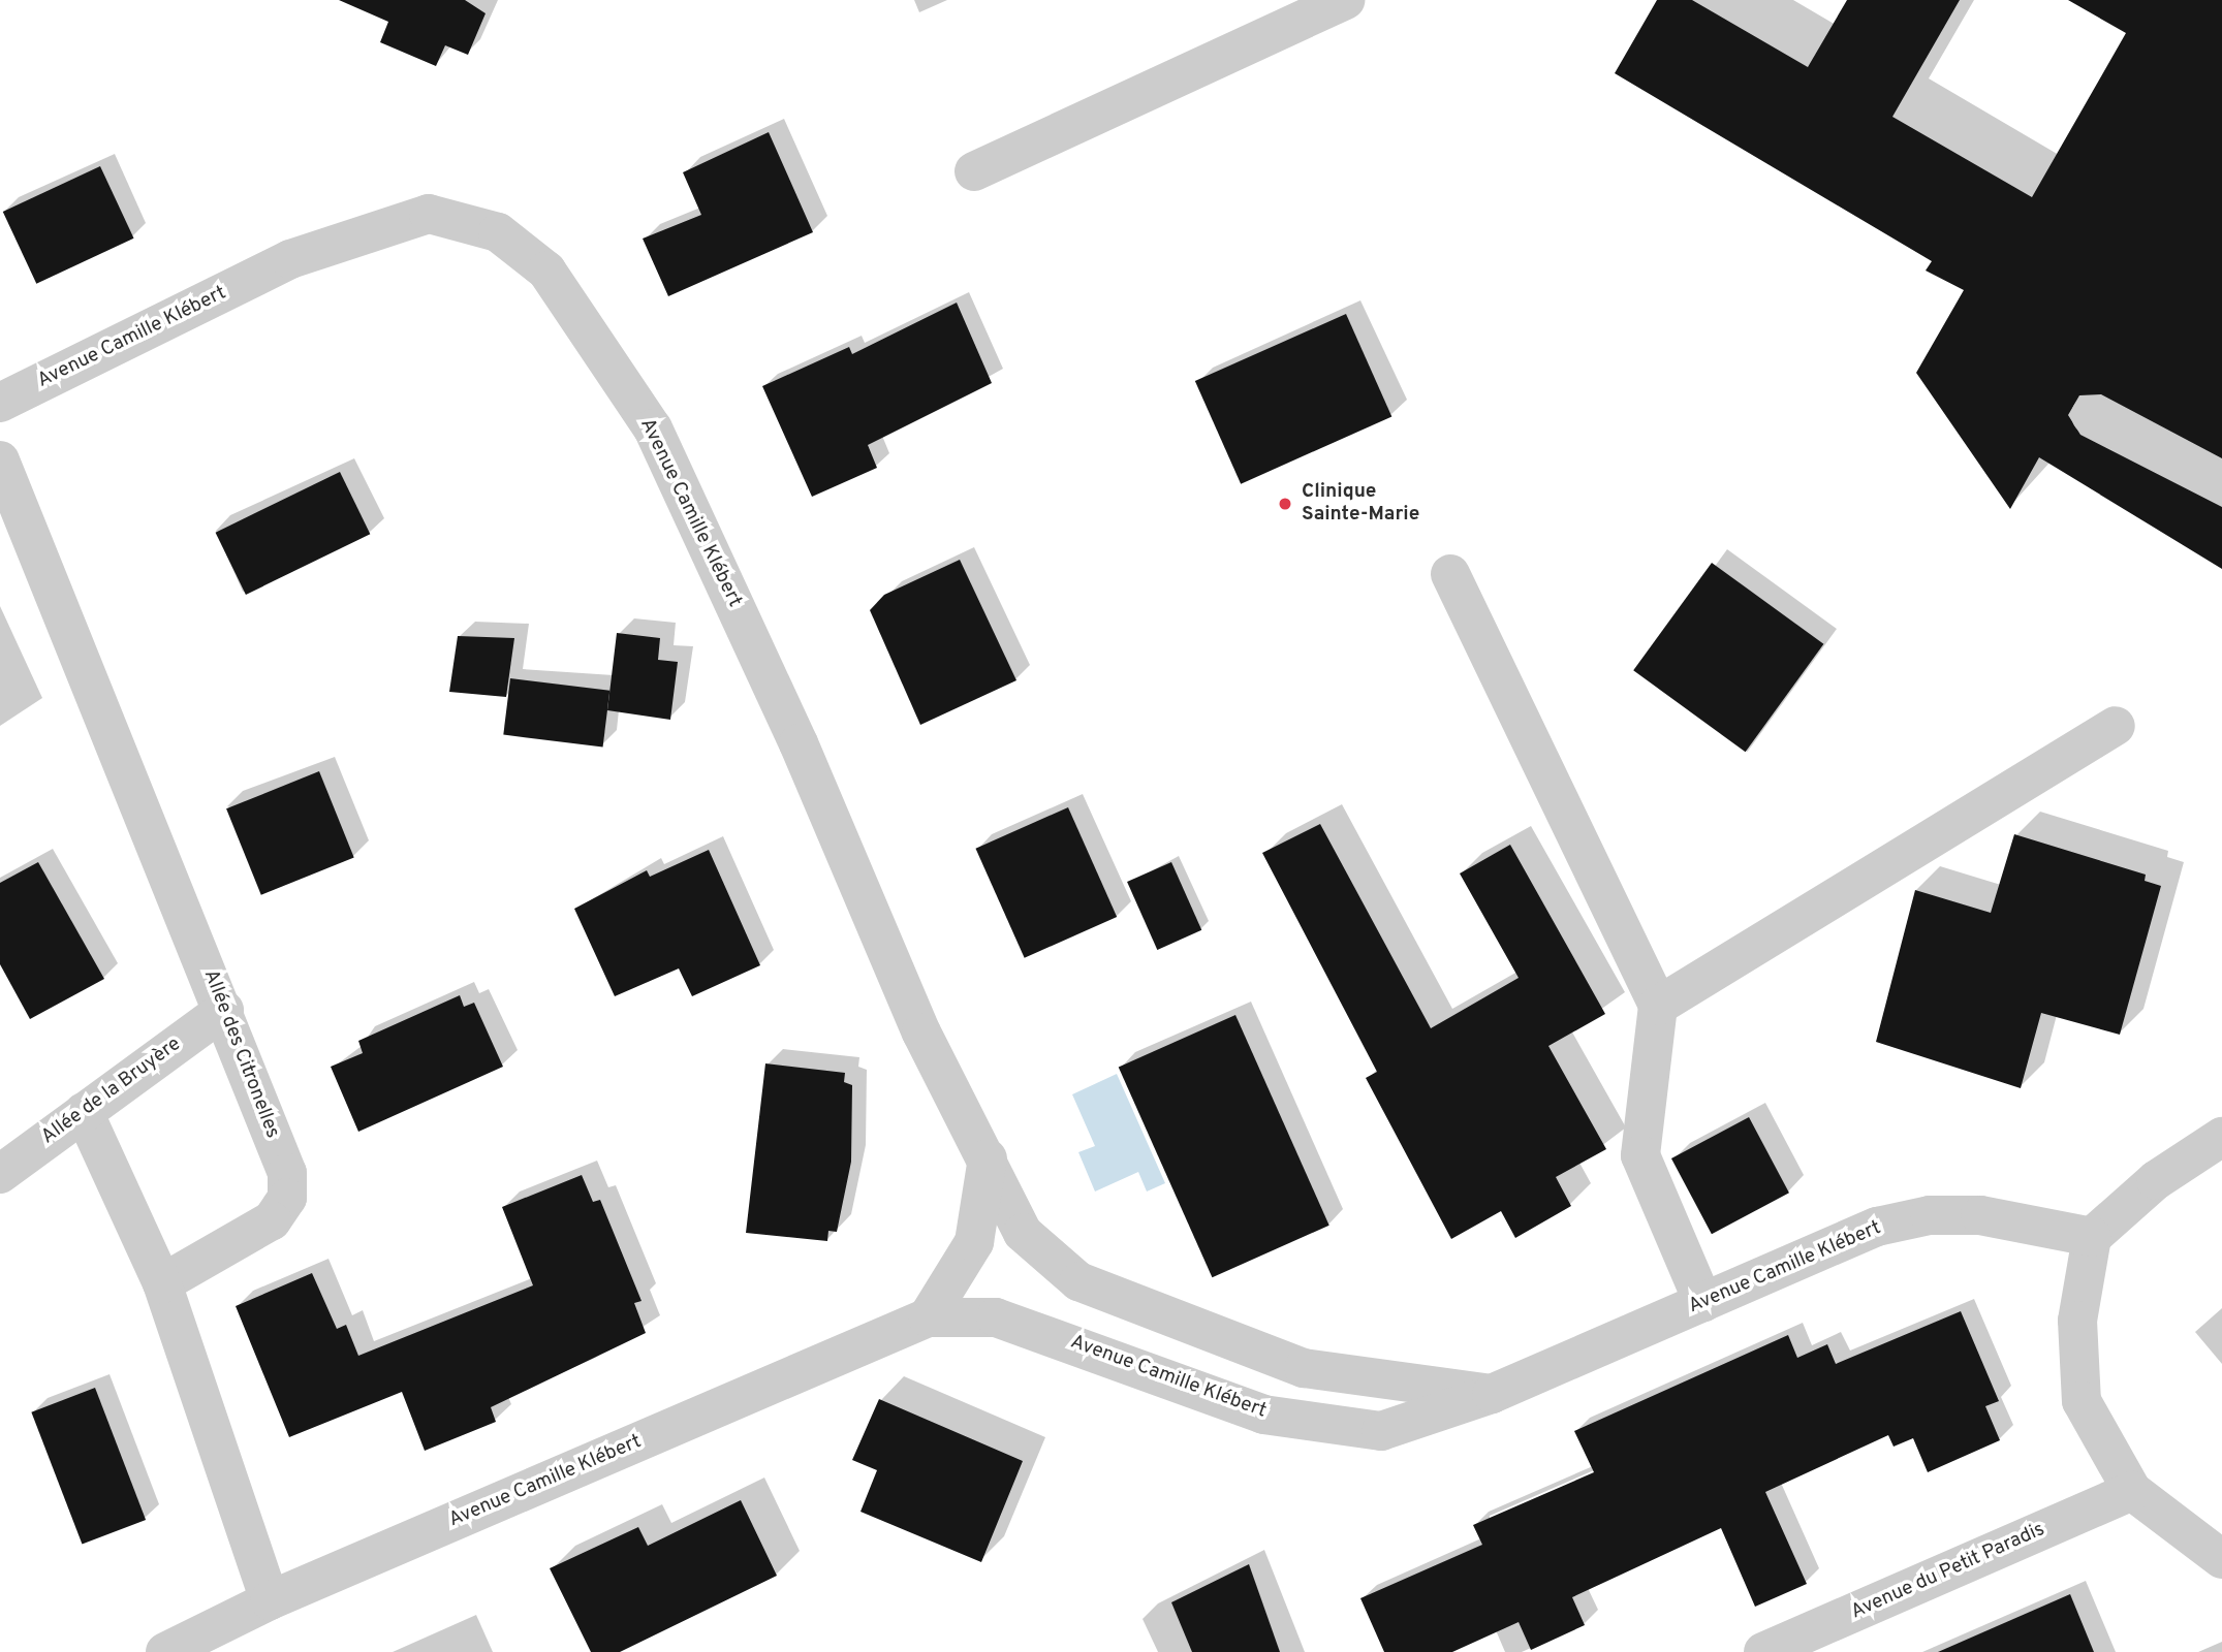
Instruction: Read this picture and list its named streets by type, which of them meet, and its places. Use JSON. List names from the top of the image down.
{
  "streets": {
    "street": [
      "Avenue Camille Klébert",
      "Allée des Citronelles",
      "Allée de la Bruyère",
      "Avenue du Petit Paradis"
    ]
  },
  "crossings": [
    ["Allée des Citronelles", "Allée de la Bruyère"]
  ],
  "places": ["Clinique Sainte-Marie"]
}
